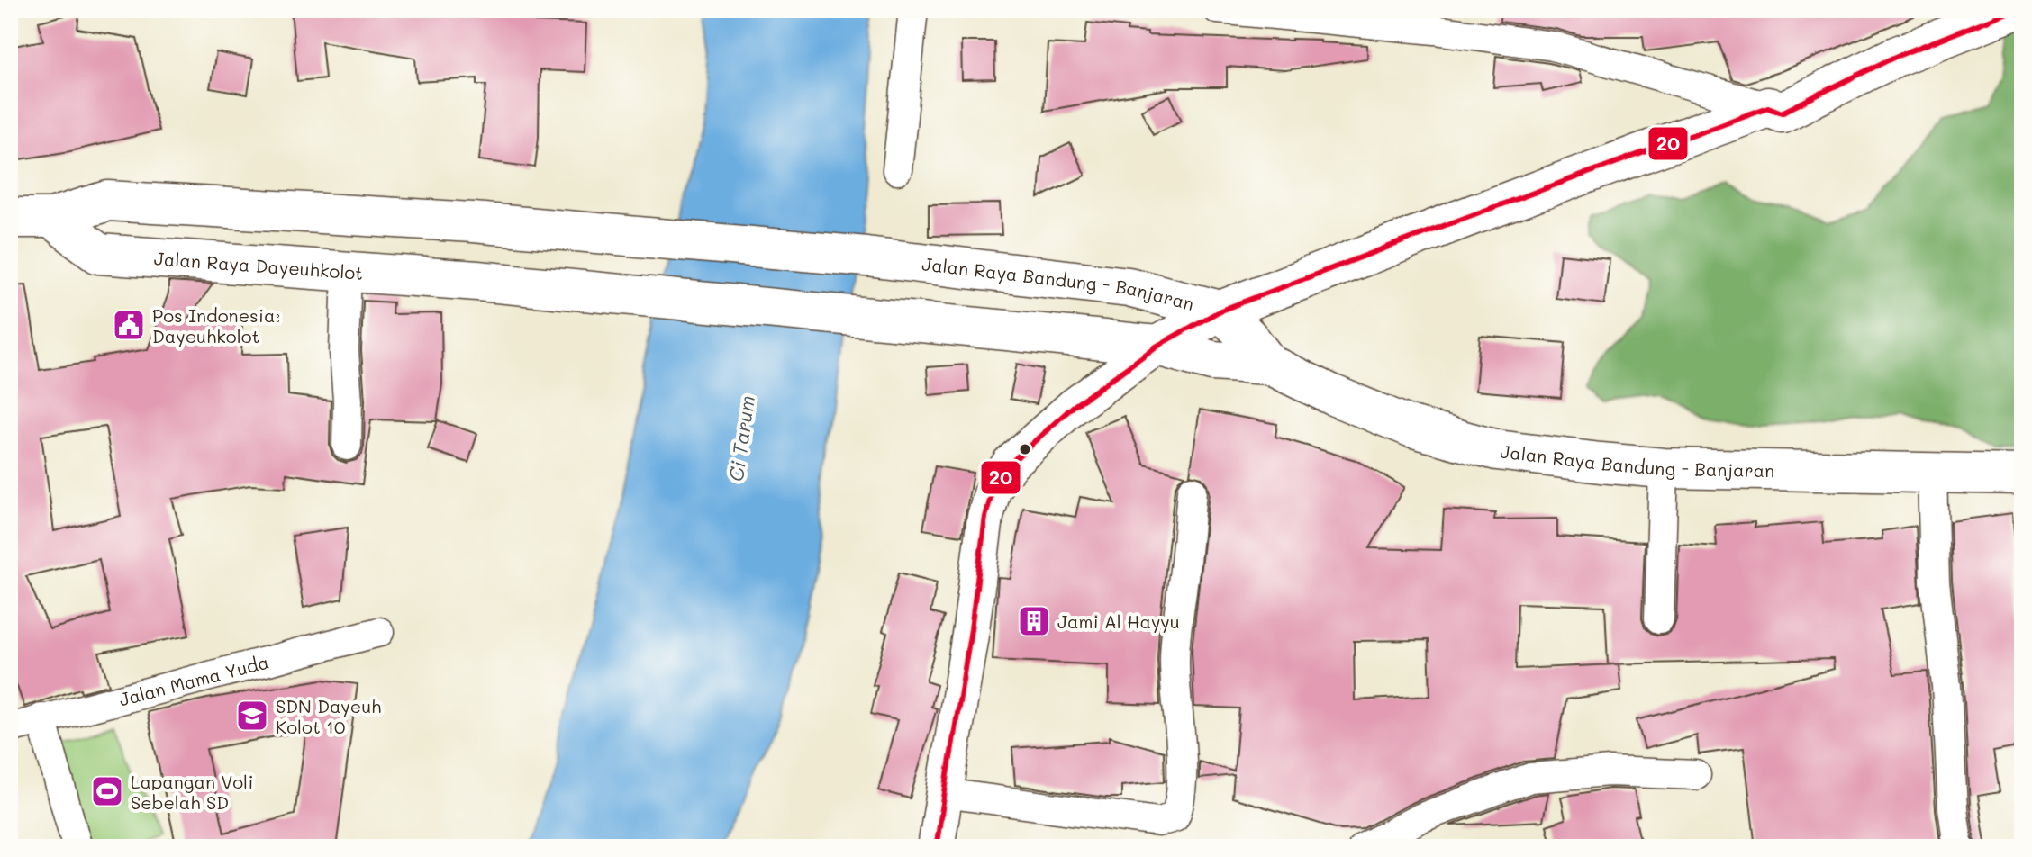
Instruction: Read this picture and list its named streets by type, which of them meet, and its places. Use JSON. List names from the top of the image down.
{
  "streets": {
    "main road": ["Jalan Raya Dayeuhkolot", "Jalan Raya Bandung - Banjaran"],
    "street": ["Jalan Mama Yuda"]
  },
  "crossings": [
    ["Jalan Raya Dayeuhkolot", "Jalan Raya Bandung - Banjaran"]
  ],
  "water": ["Ci Tarum"],
  "places": {
    "public building": ["Pos Indonesia: Dayeuhkolot"],
    "building": ["Jami Al Hayyu"],
    "school or university": ["SDN Dayeuh Kolot 10"],
    "sports": ["Lapangan Voli Sebelah SD"]
  },
  "lines": ["transit line 20"]
}
